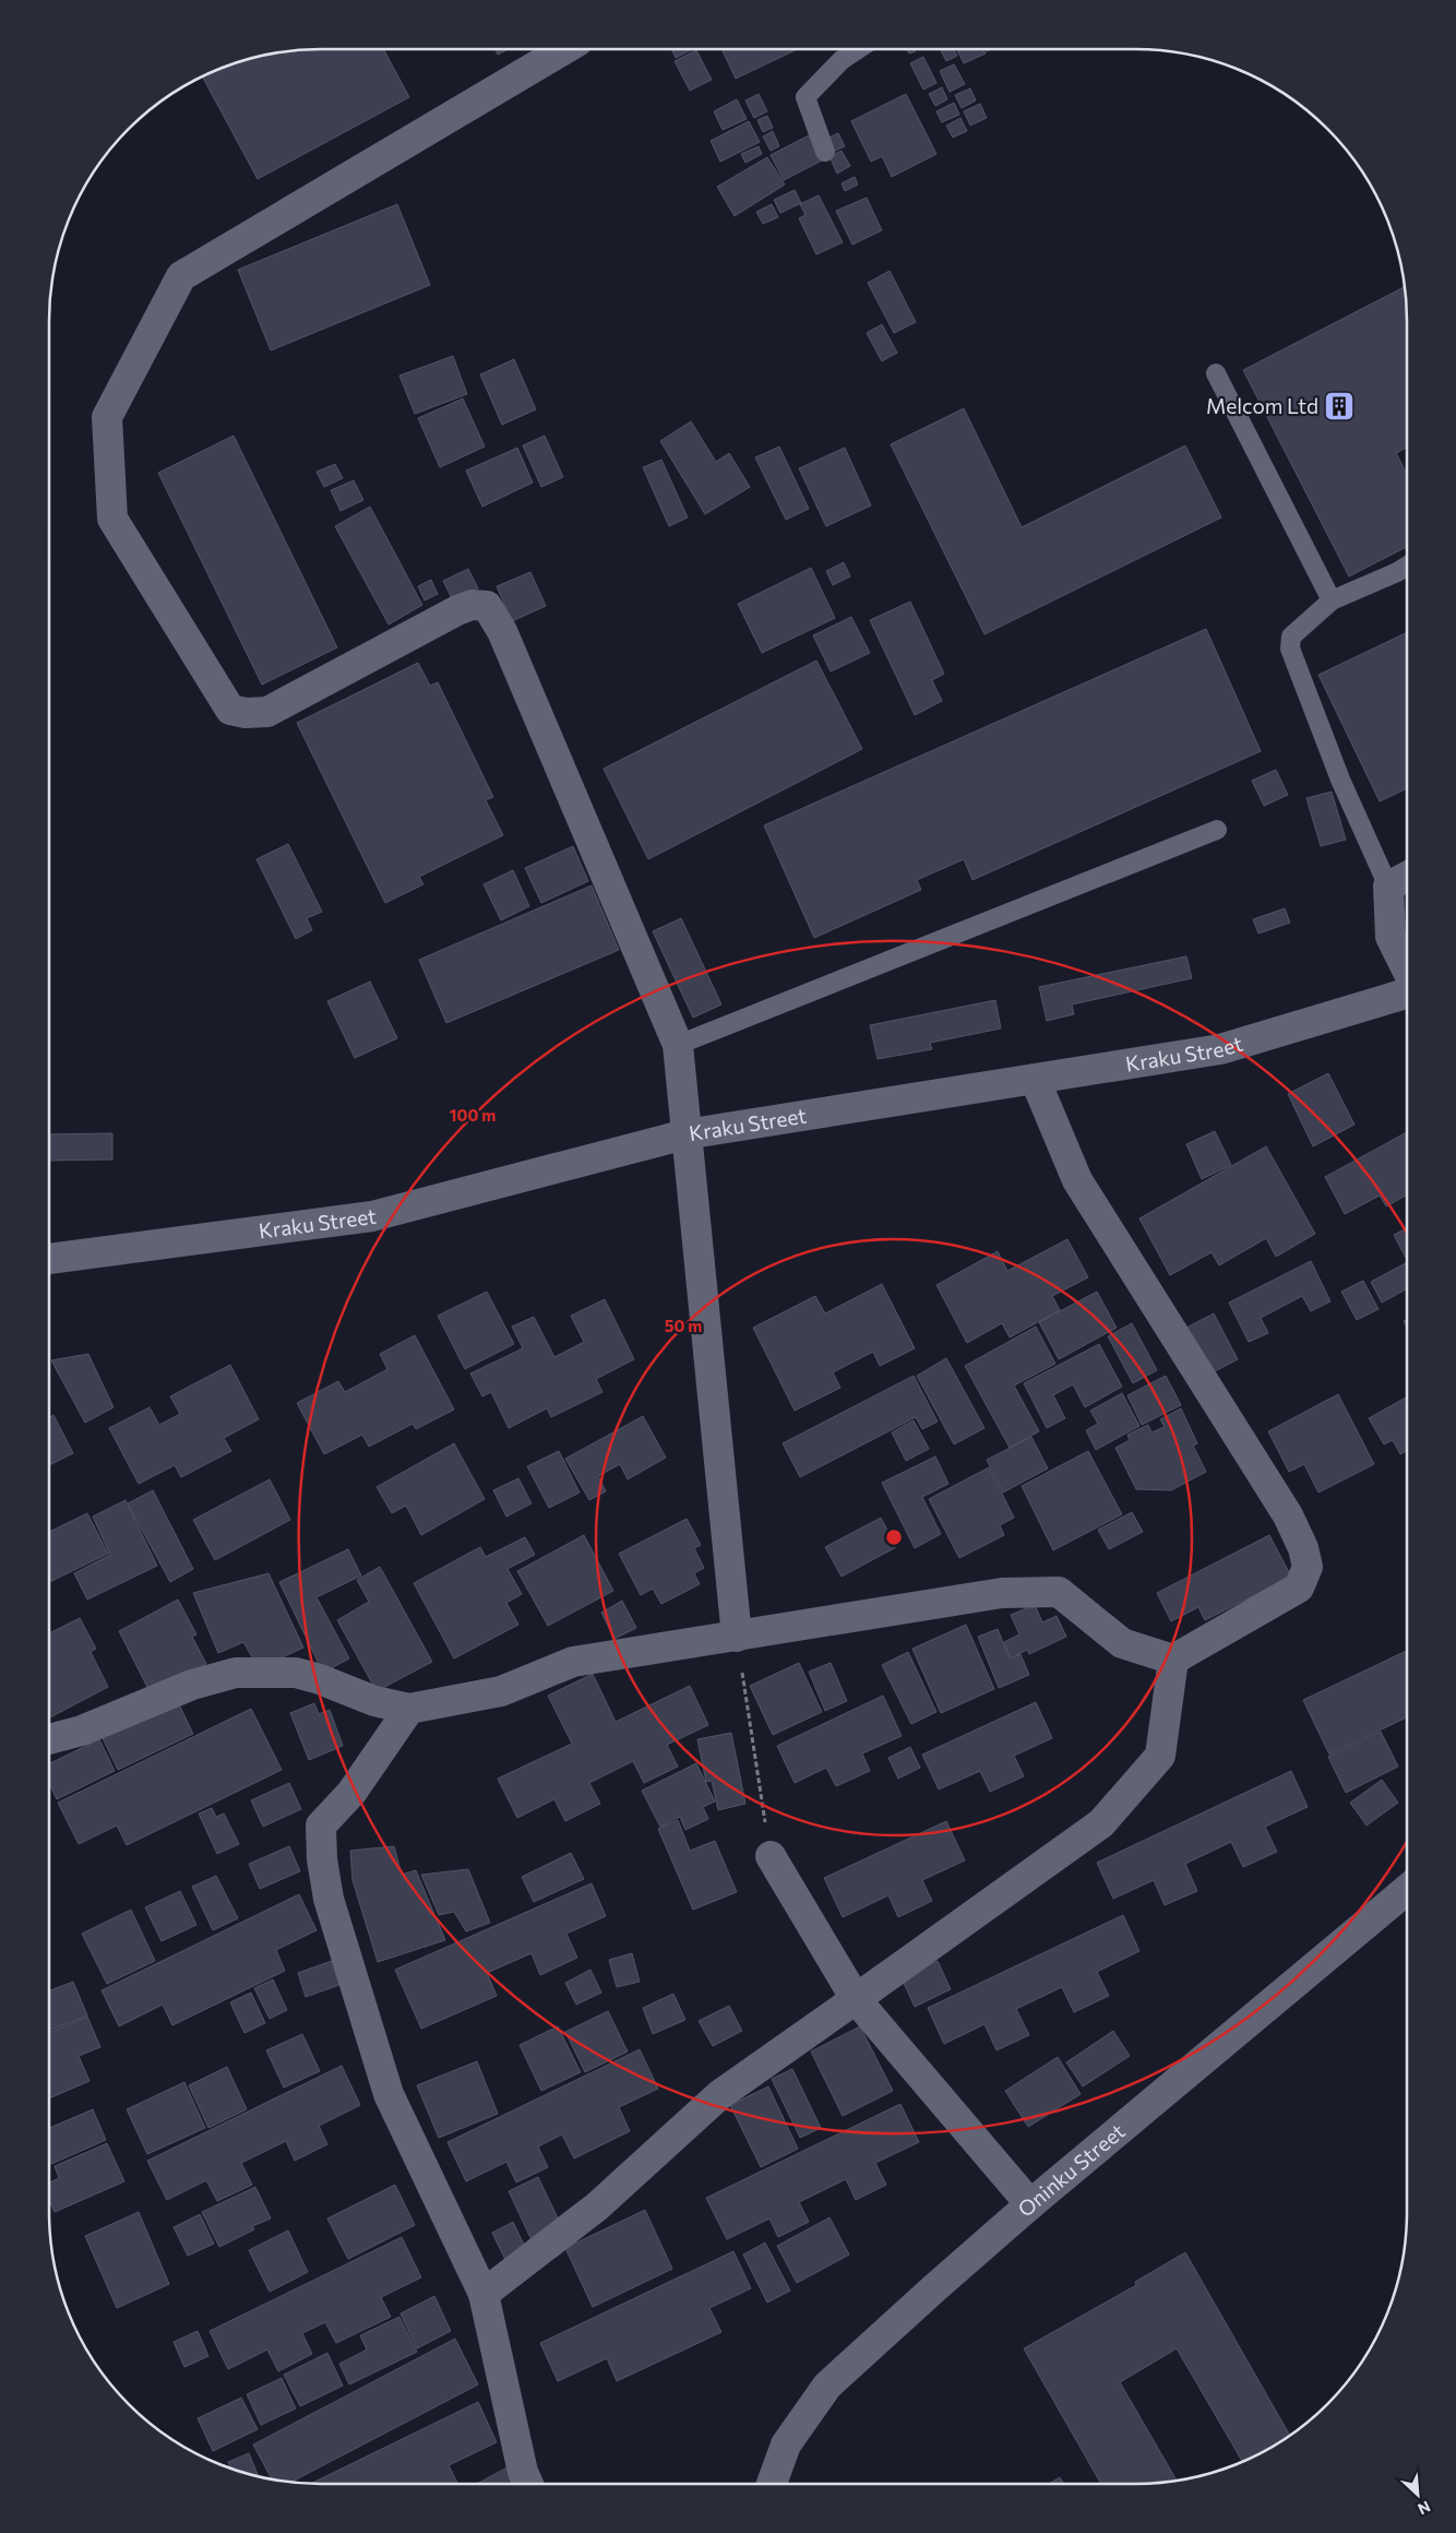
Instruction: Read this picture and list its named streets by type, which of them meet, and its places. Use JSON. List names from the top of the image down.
{
  "streets": {
    "street": ["Kraku Street", "Oninku Street"]
  },
  "places": {
    "building": ["Melcom Ltd"]
  },
  "north": "bottom right",
  "rings": ["100 m", "50 m"]
}
